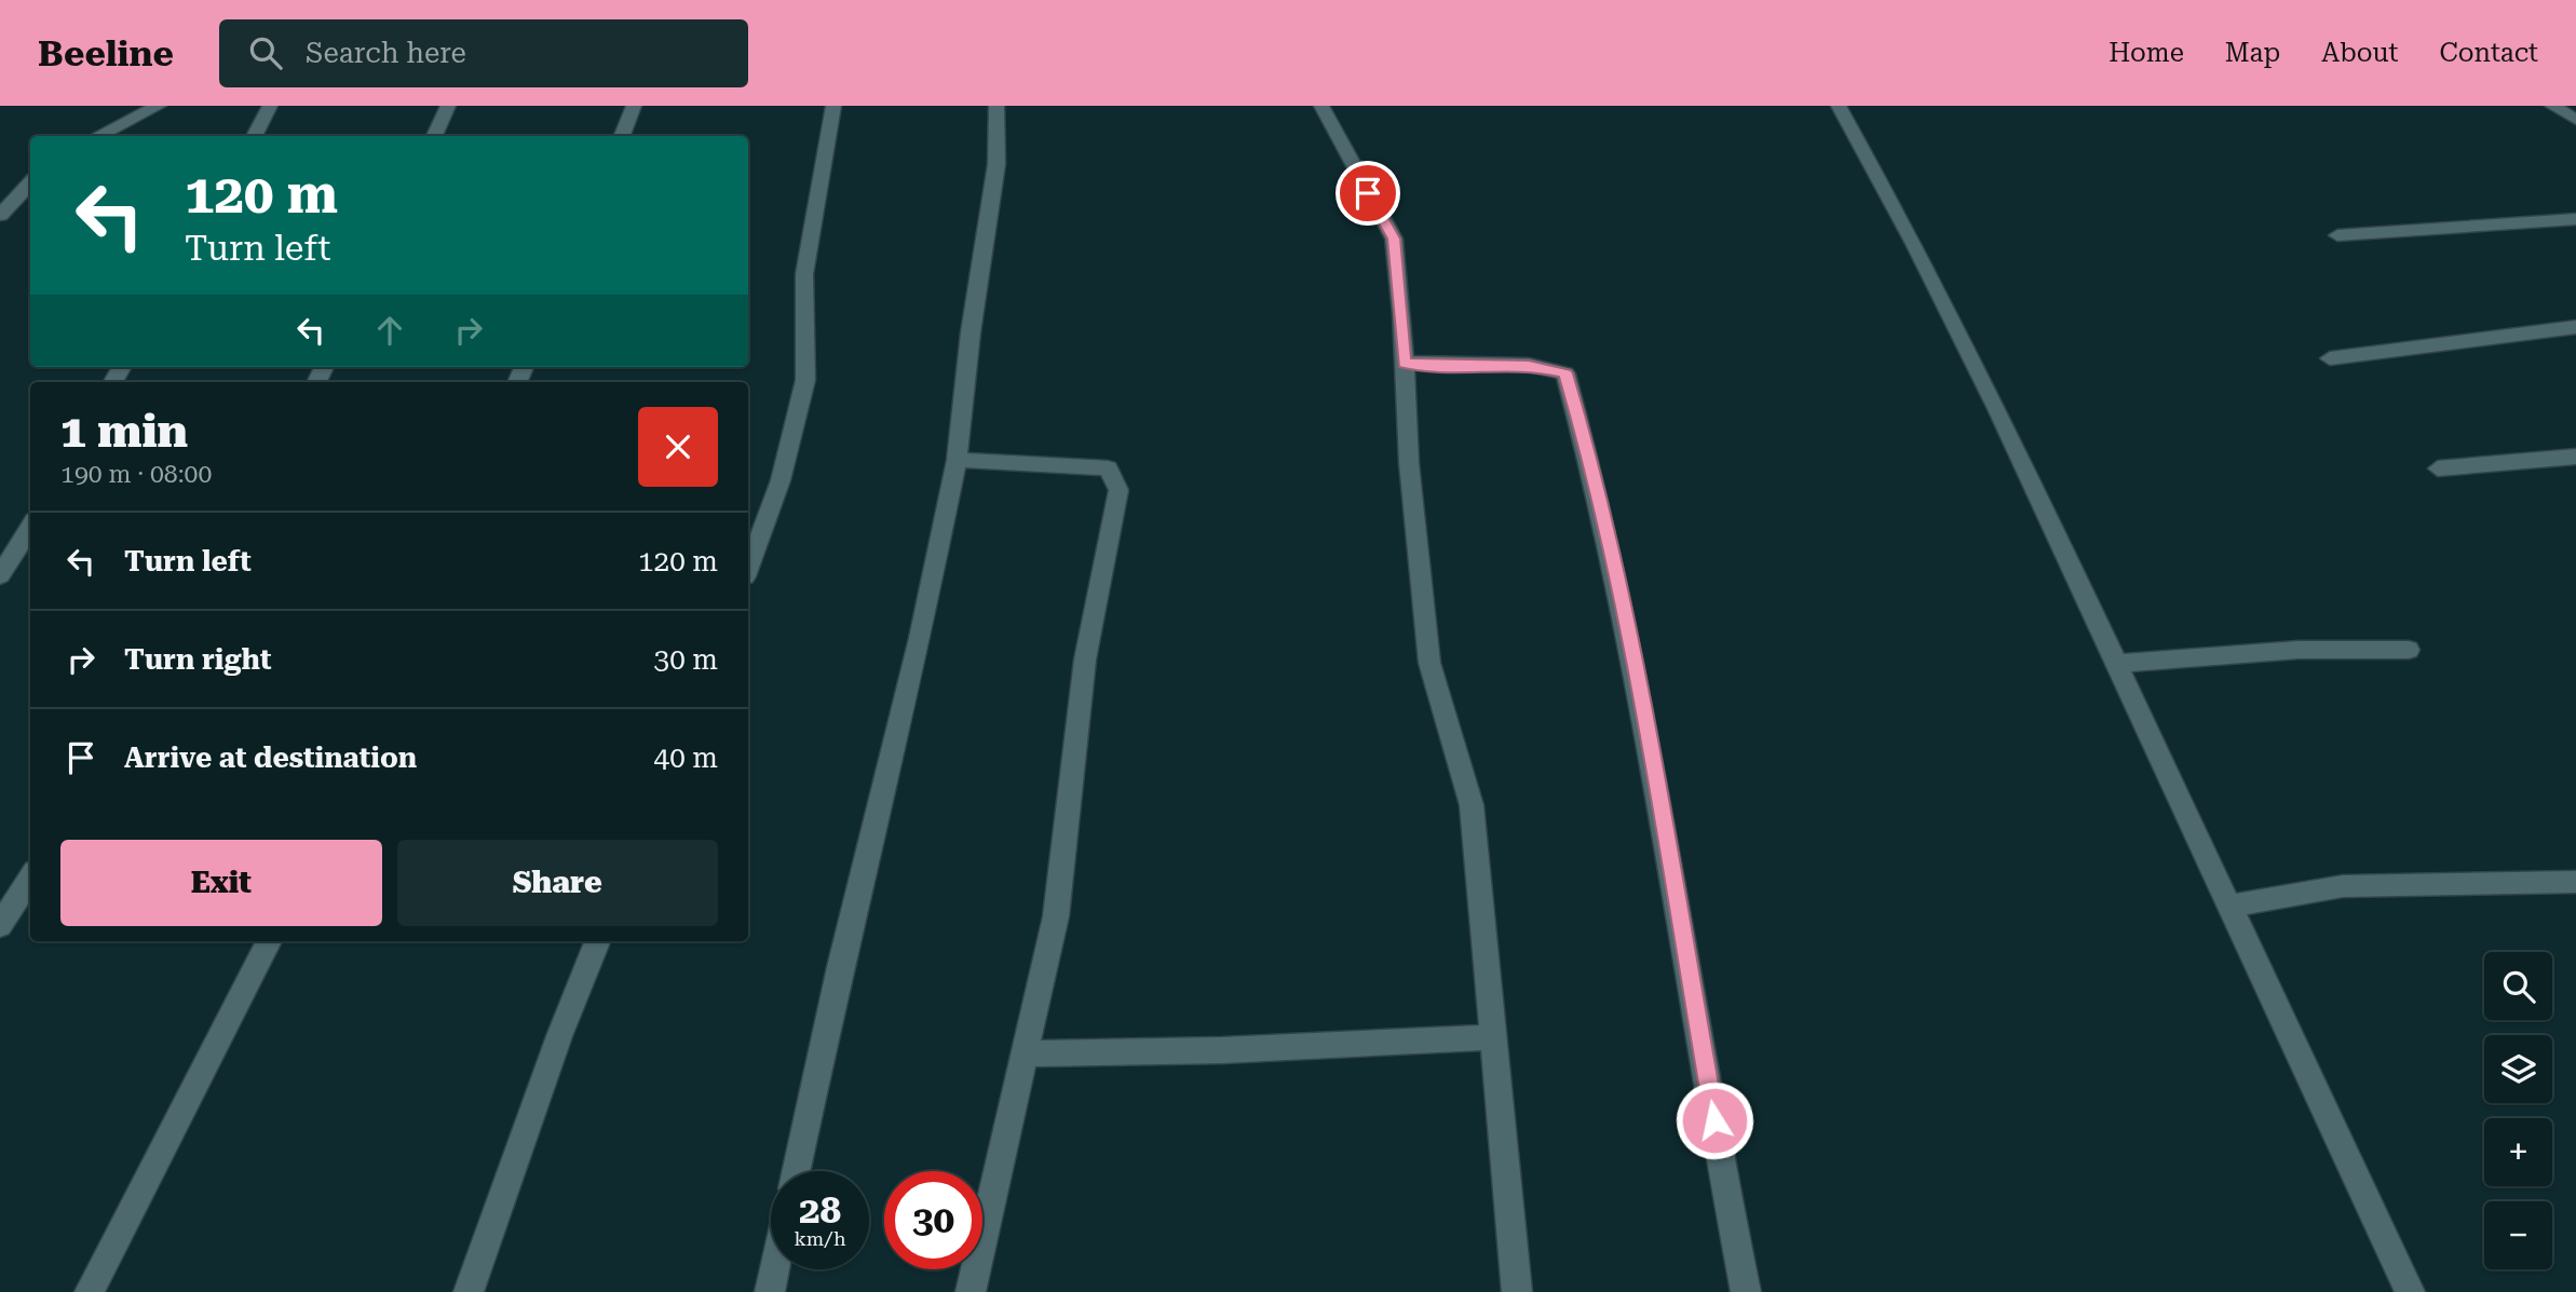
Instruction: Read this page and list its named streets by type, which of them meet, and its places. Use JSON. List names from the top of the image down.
{
  "page": {
    "header": "Beeline",
    "search": "Search here",
    "nav": [
      "Home",
      "Map",
      "About",
      "Contact"
    ],
    "turn": ["120 m", "Turn left"],
    "heading": ["1 min", "190 m · 08:00"],
    "list": [
      {
        "name": "Turn left",
        "value": "120 m"
      },
      {
        "name": "Turn right",
        "value": "30 m"
      },
      {
        "name": "Arrive at destination",
        "value": "40 m"
      }
    ],
    "buttons": ["Exit", "Share"],
    "map_buttons": ["+", "−"],
    "speed": "28 km/h",
    "limit": "30"
  }
}
